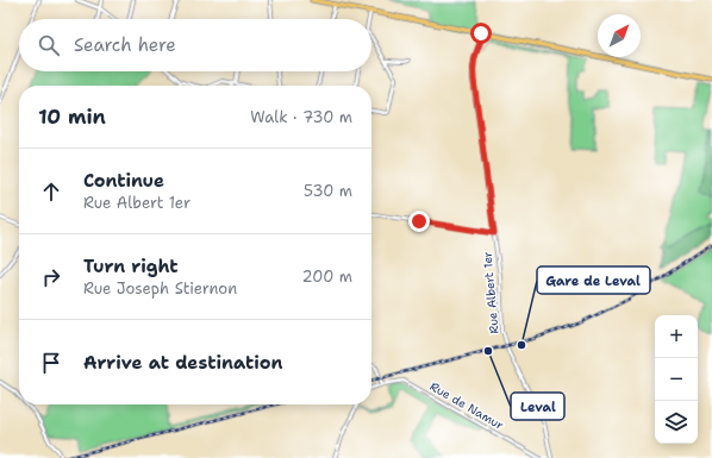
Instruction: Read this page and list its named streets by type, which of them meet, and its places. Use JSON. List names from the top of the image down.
{
  "streets": {
    "street": ["Rue Albert 1er", "Rue de Namur"]
  },
  "places": ["Gare de Leval", "Leval"],
  "north": "top right",
  "page": {
    "search": "Search here",
    "heading": ["10 min", "Walk · 730 m"],
    "list": [
      ["Continue", "Rue Albert 1er", "530 m"],
      ["Turn right", "Rue Joseph Stiernon", "200 m"],
      "Arrive at destination"
    ],
    "map_buttons": ["+", "−"]
  }
}
